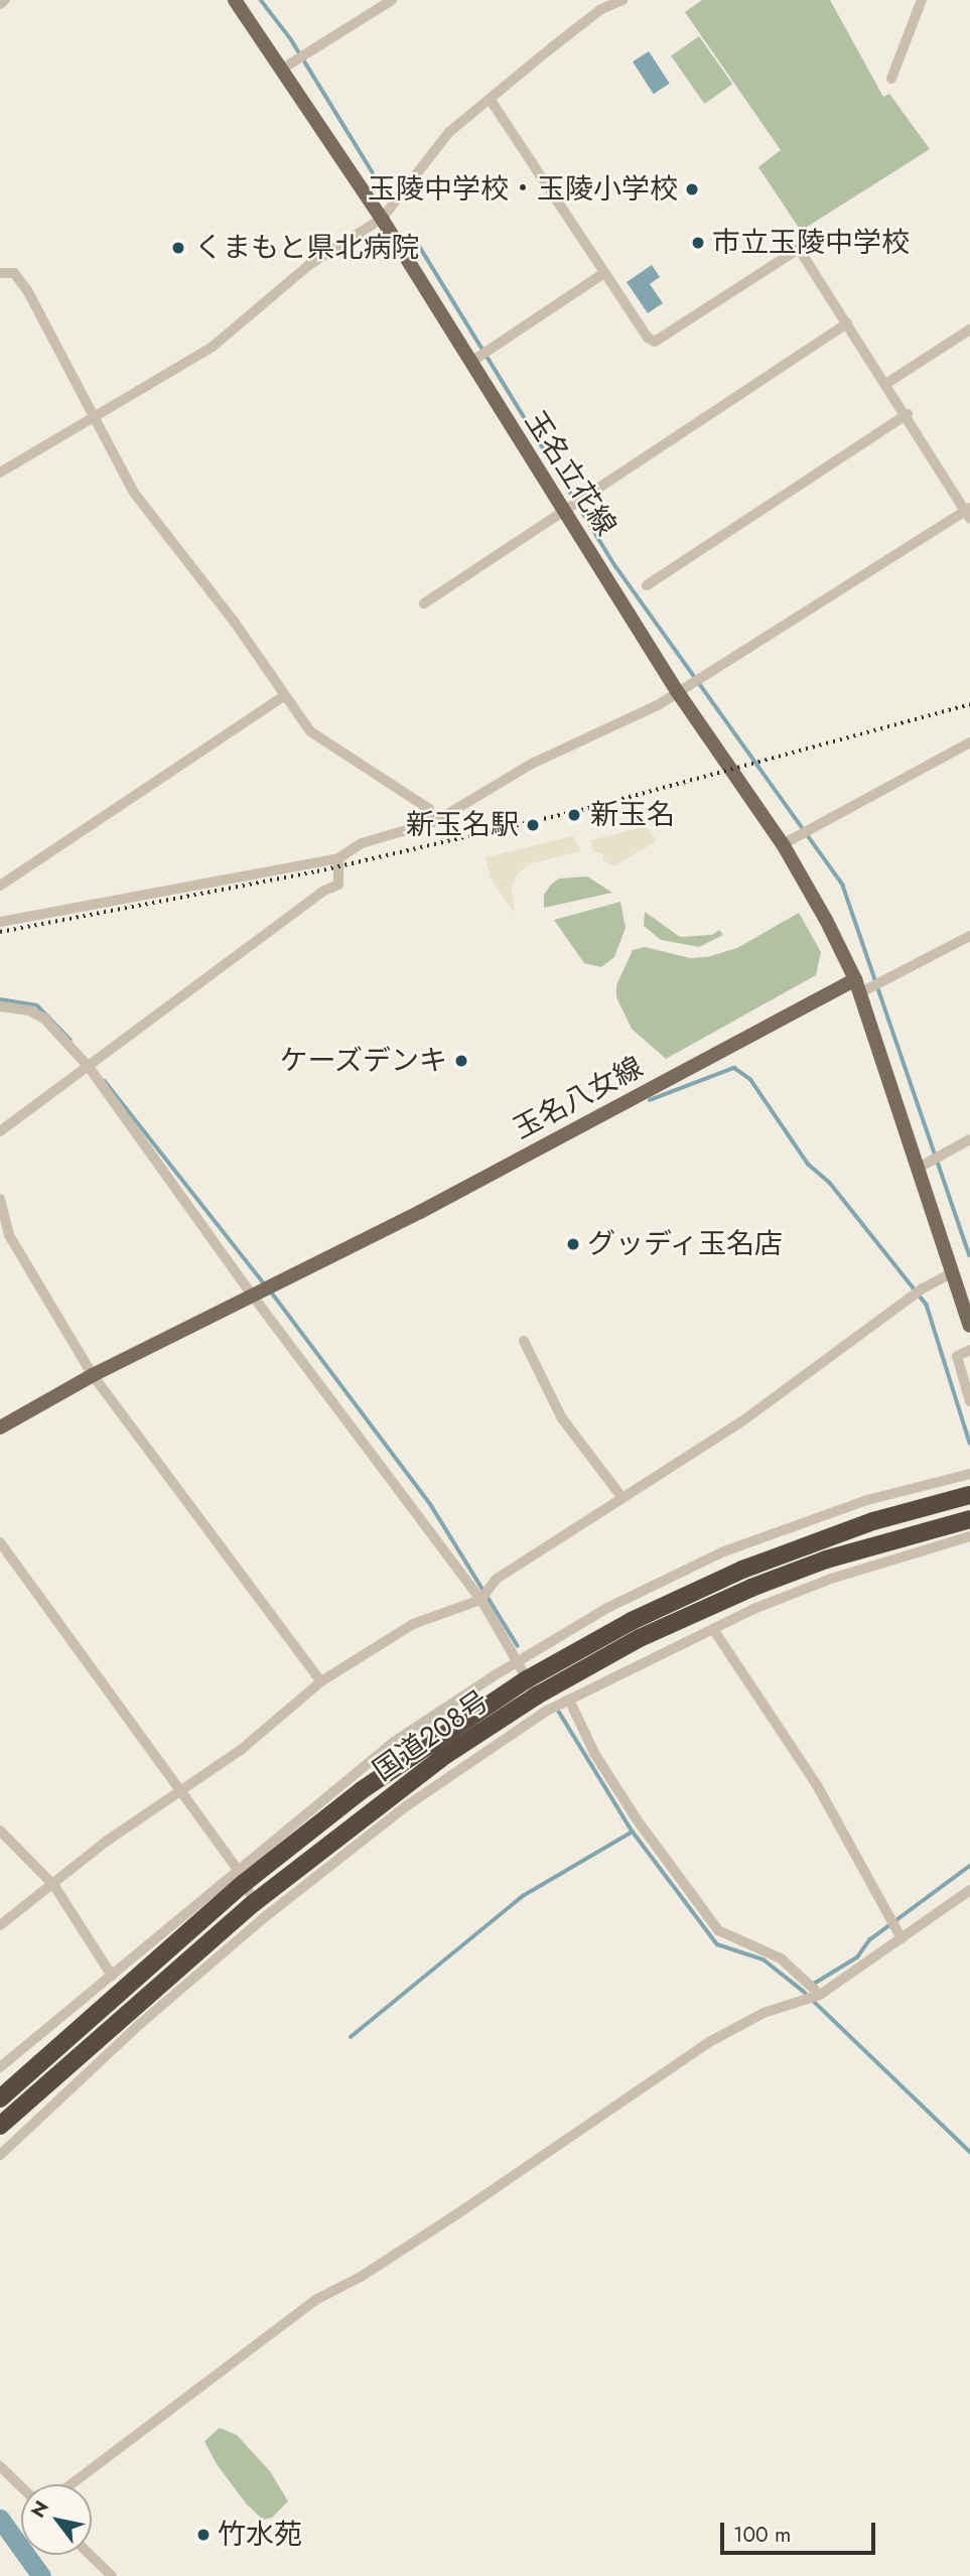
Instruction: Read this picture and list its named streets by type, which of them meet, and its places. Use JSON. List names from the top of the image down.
{
  "streets": {
    "highway": ["国道208号"],
    "main road": ["玉名立花線", "玉名八女線"]
  },
  "crossings": [
    ["玉名立花線", "玉名八女線"]
  ],
  "places": [
    "玉陵中学校・玉陵小学校",
    "市立玉陵中学校",
    "くまもと県北病院",
    "新玉名",
    "新玉名駅",
    "ケーズデンキ",
    "グッディ玉名店",
    "竹水苑"
  ],
  "scale_bar": "100 m",
  "north": "top left"
}
